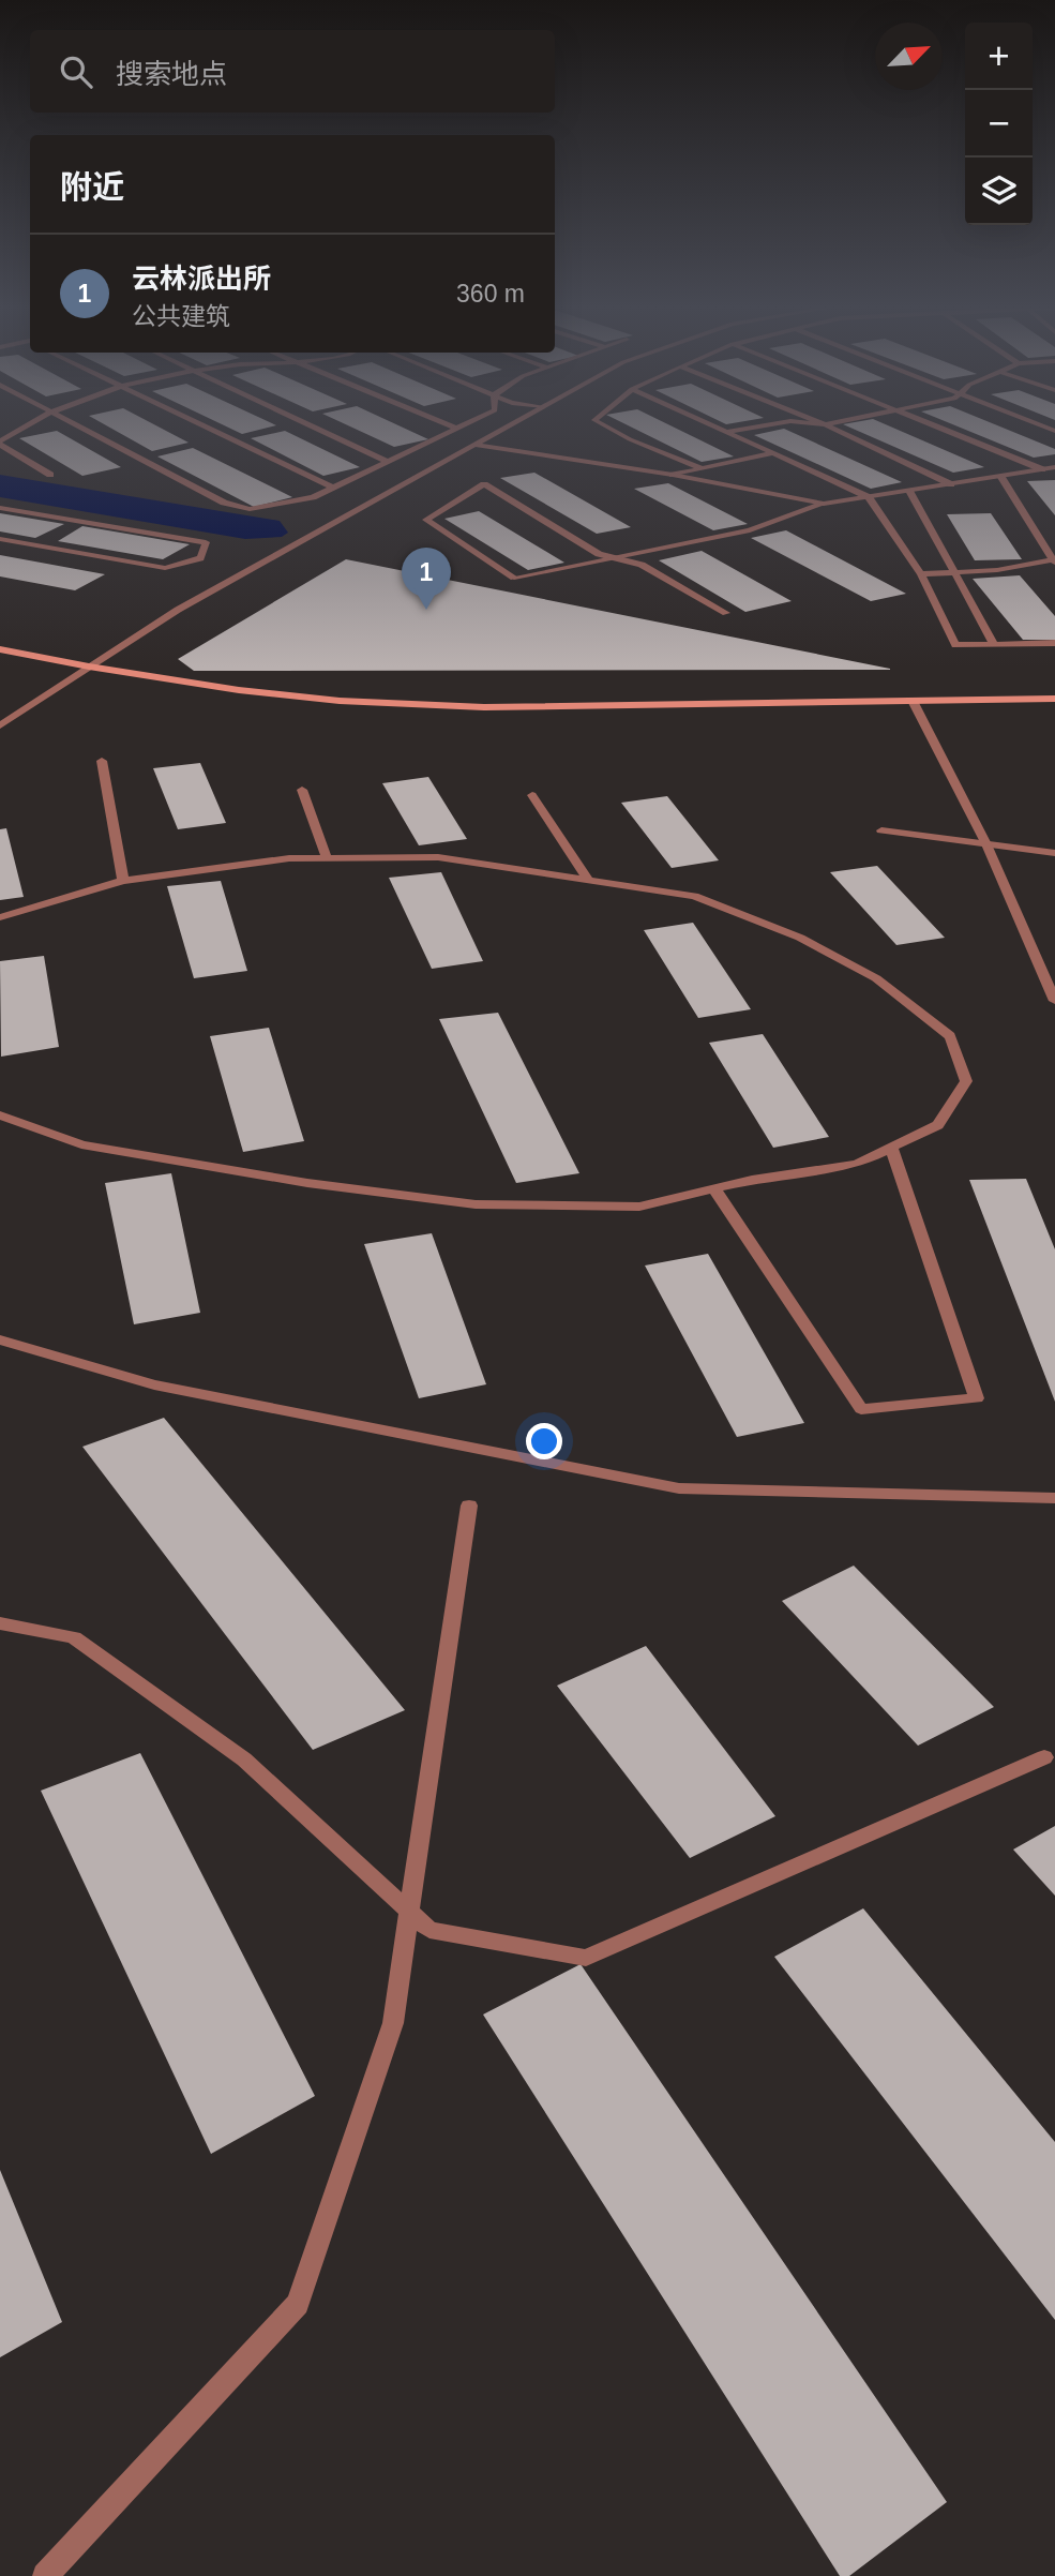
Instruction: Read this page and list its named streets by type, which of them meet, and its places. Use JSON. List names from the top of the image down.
{
  "north": "top right",
  "page": {
    "map_buttons": ["+", "−"],
    "search": "搜索地点",
    "heading": "附近",
    "list": [
      {
        "mark": "1",
        "name": "云林派出所",
        "note": "公共建筑",
        "value": "360 m"
      }
    ],
    "pins": "1"
  }
}
